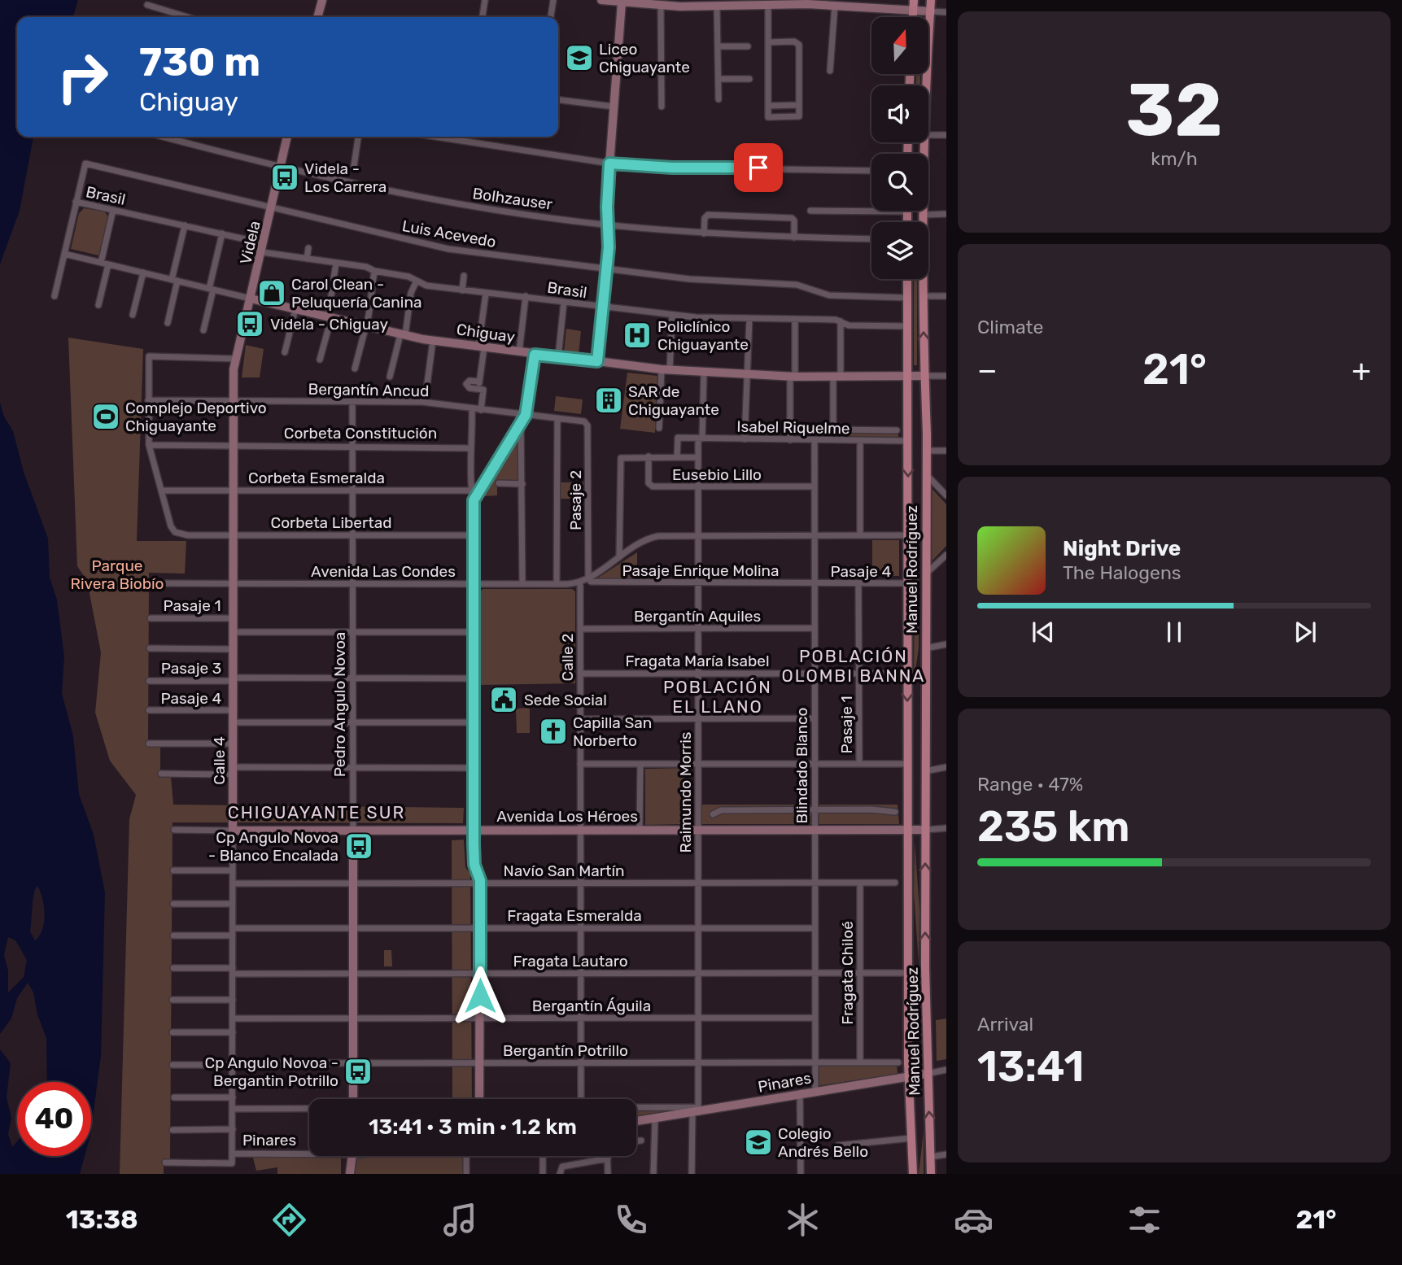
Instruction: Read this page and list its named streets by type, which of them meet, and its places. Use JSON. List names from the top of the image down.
{
  "streets": {
    "main road": ["Manuel Rodríguez"],
    "street": [
      "Brasil",
      "Bolhzauser",
      "Luis Acevedo",
      "Videla",
      "Chiguay",
      "Bergantín Ancud",
      "Isabel Riquelme",
      "Corbeta Constitución",
      "Eusebio Lillo",
      "Corbeta Esmeralda",
      "Pasaje 2",
      "Corbeta Libertad",
      "Pasaje Enrique Molina",
      "Avenida Las Condes",
      "Pasaje 4",
      "Pasaje 1",
      "Bergantín Aquiles",
      "Calle 2",
      "Fragata María Isabel",
      "Pasaje 3",
      "Pedro Angulo Novoa",
      "Calle 4",
      "Blindado Blanco",
      "Raimundo Morris",
      "Avenida Los Héroes",
      "Navío San Martín",
      "Fragata Esmeralda",
      "Fragata Lautaro",
      "Fragata Chiloé",
      "Bergantín Águila",
      "Bergantín Potrillo",
      "Pinares"
    ]
  },
  "crossings": [
    ["Brasil", "Luis Acevedo"],
    ["Brasil", "Videla"],
    ["Brasil", "Manuel Rodríguez"],
    ["Bolhzauser", "Videla"],
    ["Luis Acevedo", "Videla"],
    ["Luis Acevedo", "Chiguay"],
    ["Luis Acevedo", "Manuel Rodríguez"],
    ["Videla", "Chiguay"],
    ["Videla", "Calle 4"],
    ["Chiguay", "Manuel Rodríguez"],
    ["Chiguay", "Raimundo Morris"],
    ["Bergantín Ancud", "Pasaje 2"],
    ["Bergantín Ancud", "Pedro Angulo Novoa"],
    ["Bergantín Ancud", "Calle 4"],
    ["Isabel Riquelme", "Manuel Rodríguez"],
    ["Isabel Riquelme", "Blindado Blanco"],
    ["Isabel Riquelme", "Raimundo Morris"],
    ["Corbeta Constitución", "Pedro Angulo Novoa"],
    ["Corbeta Constitución", "Calle 4"],
    ["Eusebio Lillo", "Blindado Blanco"],
    ["Eusebio Lillo", "Raimundo Morris"],
    ["Corbeta Esmeralda", "Corbeta Libertad"],
    ["Corbeta Esmeralda", "Pedro Angulo Novoa"],
    ["Corbeta Esmeralda", "Calle 4"],
    ["Pasaje 2", "Pasaje Enrique Molina"],
    ["Pasaje 2", "Avenida Las Condes"],
    ["Corbeta Libertad", "Pedro Angulo Novoa"],
    ["Corbeta Libertad", "Calle 4"],
    ["Manuel Rodríguez", "Avenida Las Condes"],
    ["Manuel Rodríguez", "Pasaje 4"],
    ["Manuel Rodríguez", "Fragata María Isabel"],
    ["Manuel Rodríguez", "Avenida Los Héroes"],
    ["Manuel Rodríguez", "Fragata Lautaro"],
    ["Manuel Rodríguez", "Pinares"],
    ["Pasaje Enrique Molina", "Avenida Las Condes"],
    ["Pasaje Enrique Molina", "Pasaje 4"],
    ["Pasaje Enrique Molina", "Blindado Blanco"],
    ["Pasaje Enrique Molina", "Raimundo Morris"],
    ["Avenida Las Condes", "Calle 2"],
    ["Avenida Las Condes", "Pedro Angulo Novoa"],
    ["Avenida Las Condes", "Calle 4"],
    ["Avenida Las Condes", "Blindado Blanco"],
    ["Avenida Las Condes", "Raimundo Morris"],
    ["Pasaje 4", "Pasaje 1"],
    ["Pasaje 4", "Calle 4"],
    ["Pasaje 4", "Blindado Blanco"],
    ["Pasaje 1", "Fragata María Isabel"],
    ["Pasaje 1", "Calle 4"],
    ["Bergantín Aquiles", "Calle 2"],
    ["Bergantín Aquiles", "Blindado Blanco"],
    ["Bergantín Aquiles", "Raimundo Morris"],
    ["Calle 2", "Fragata María Isabel"],
    ["Calle 2", "Avenida Los Héroes"],
    ["Calle 2", "Navío San Martín"],
    ["Calle 2", "Fragata Esmeralda"],
    ["Calle 2", "Fragata Lautaro"],
    ["Calle 2", "Bergantín Águila"],
    ["Calle 2", "Bergantín Potrillo"],
    ["Fragata María Isabel", "Blindado Blanco"],
    ["Fragata María Isabel", "Raimundo Morris"],
    ["Pasaje 3", "Calle 4"],
    ["Pedro Angulo Novoa", "Avenida Los Héroes"],
    ["Pedro Angulo Novoa", "Navío San Martín"],
    ["Pedro Angulo Novoa", "Fragata Esmeralda"],
    ["Pedro Angulo Novoa", "Fragata Lautaro"],
    ["Pedro Angulo Novoa", "Bergantín Águila"],
    ["Pedro Angulo Novoa", "Bergantín Potrillo"],
    ["Calle 4", "Avenida Los Héroes"],
    ["Calle 4", "Navío San Martín"],
    ["Calle 4", "Fragata Esmeralda"],
    ["Calle 4", "Fragata Lautaro"],
    ["Calle 4", "Bergantín Águila"],
    ["Calle 4", "Bergantín Potrillo"],
    ["Calle 4", "Pinares"],
    ["Blindado Blanco", "Avenida Los Héroes"],
    ["Blindado Blanco", "Navío San Martín"],
    ["Blindado Blanco", "Fragata Esmeralda"],
    ["Blindado Blanco", "Fragata Lautaro"],
    ["Blindado Blanco", "Bergantín Águila"],
    ["Blindado Blanco", "Bergantín Potrillo"],
    ["Blindado Blanco", "Pinares"],
    ["Raimundo Morris", "Avenida Los Héroes"],
    ["Raimundo Morris", "Navío San Martín"],
    ["Raimundo Morris", "Fragata Esmeralda"],
    ["Raimundo Morris", "Fragata Lautaro"],
    ["Raimundo Morris", "Bergantín Águila"],
    ["Raimundo Morris", "Bergantín Potrillo"],
    ["Raimundo Morris", "Pinares"],
    ["Navío San Martín", "Fragata Chiloé"],
    ["Fragata Lautaro", "Fragata Chiloé"],
    ["Fragata Chiloé", "Bergantín Potrillo"]
  ],
  "districts": ["POBLACIÓN OLOMBI BANNA", "POBLACIÓN EL LLANO", "CHIGUAYANTE SUR"],
  "parks": ["Parque Rivera Biobío"],
  "places": {
    "school or university": ["Liceo Chiguayante", "Colegio Andrés Bello"],
    "bus stop": [
      "Videla - Los Carrera",
      "Videla - Chiguay",
      "Cp Angulo Novoa - Blanco Encalada",
      "Cp Angulo Novoa - Bergantin Potrillo"
    ],
    "shop": ["Carol Clean - Peluquería Canina"],
    "hospital": ["Policlínico Chiguayante"],
    "building": ["SAR de Chiguayante"],
    "sports": ["Complejo Deportivo Chiguayante"],
    "public building": ["Sede Social"],
    "church": ["Capilla San Norberto"]
  },
  "north": "top",
  "page": {
    "tile": [
      ["32", "km/h"],
      "Climate",
      ["Range · 47%", "235 km"],
      ["Arrival", "13:41"]
    ],
    "turn": ["730 m", "Chiguay"],
    "heat": ["−", "21°", "+"],
    "song": ["Night Drive", "The Halogens"],
    "limit": "40",
    "trip": "13:41 · 3 min · 1.2 km",
    "tabs": ["13:38", "21°"]
  }
}
